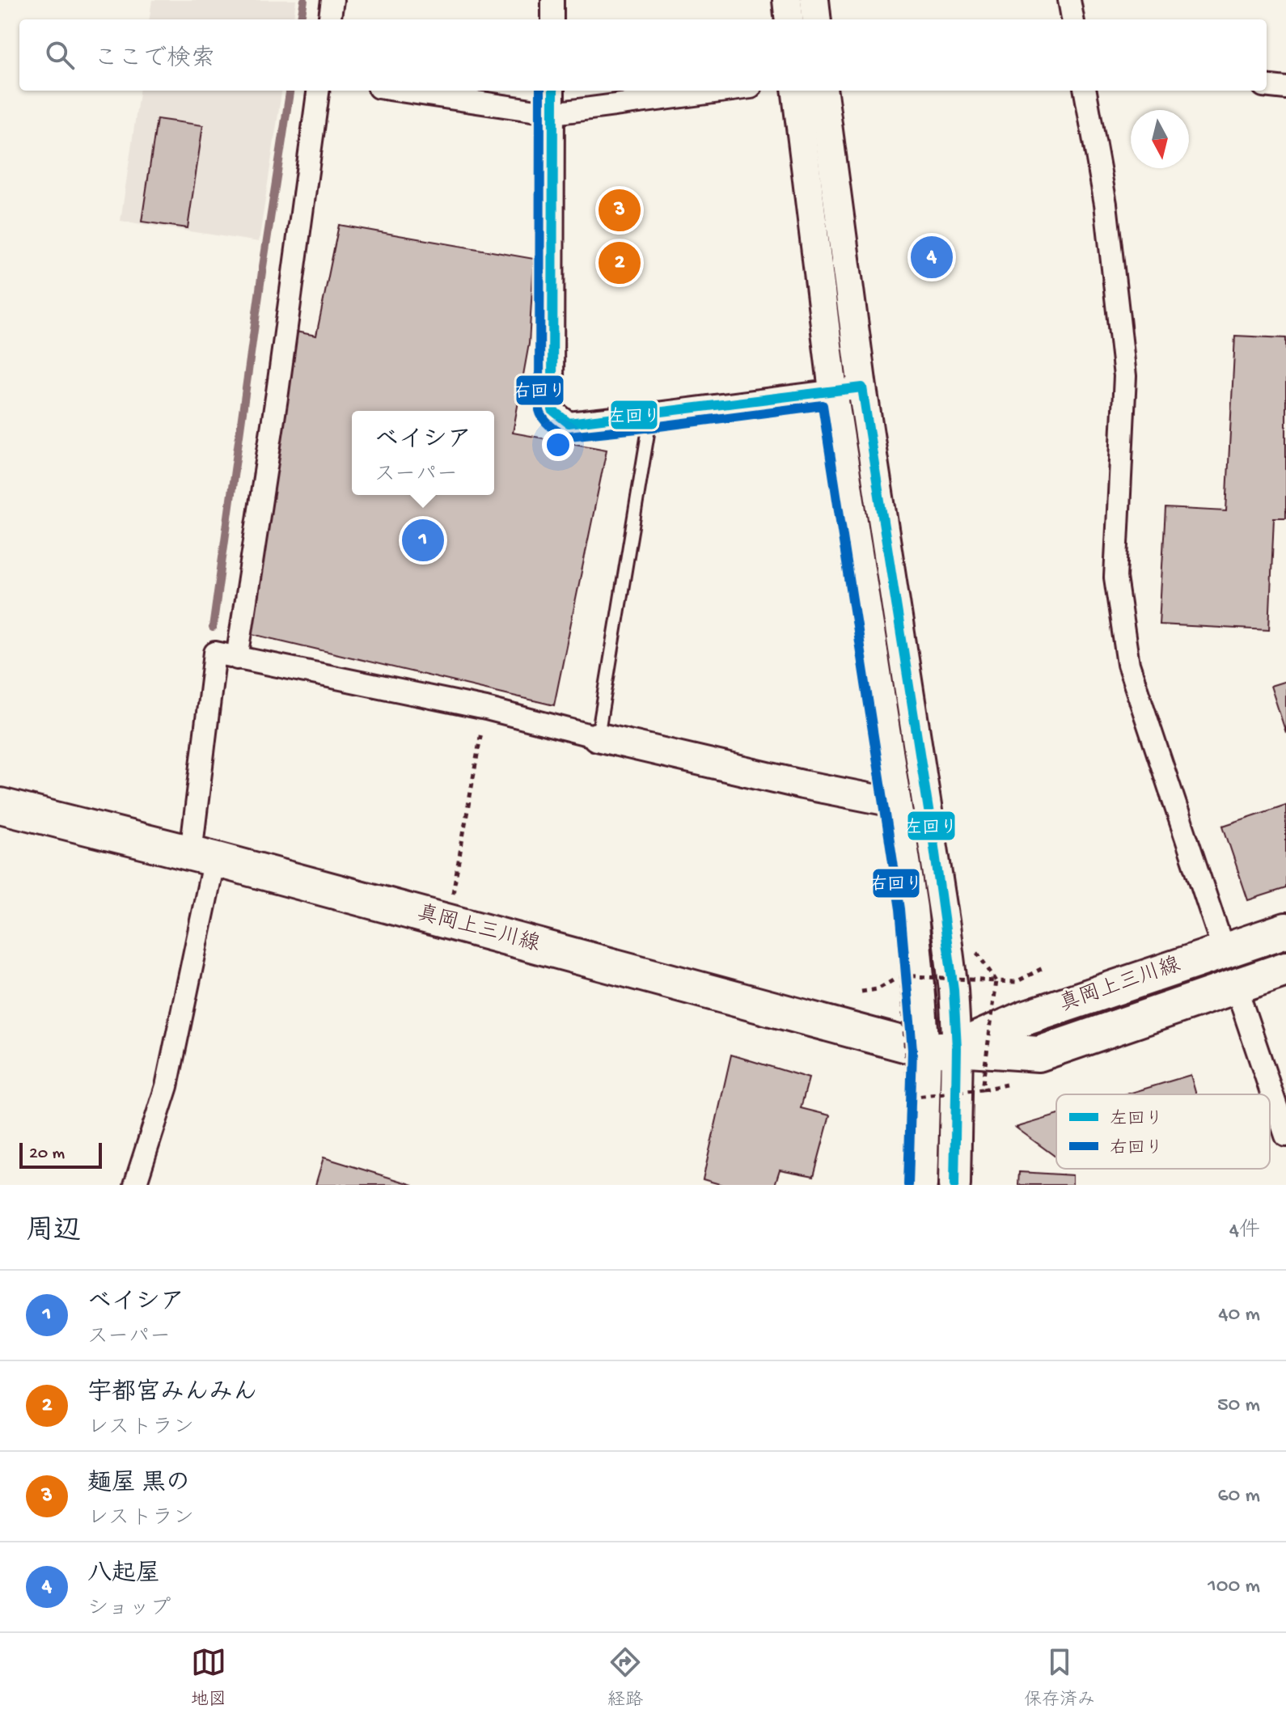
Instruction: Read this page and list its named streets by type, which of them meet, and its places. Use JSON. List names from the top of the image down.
{
  "streets": {
    "main road": ["真岡上三川線"]
  },
  "lines": ["transit line 左回り", "transit line 右回り"],
  "legend": ["左回り", "右回り"],
  "scale_bar": "20 m",
  "north": "bottom",
  "page": {
    "search": "ここで検索",
    "pins": [
      "3",
      "4",
      "2",
      "1"
    ],
    "popup": ["ベイシア", "スーパー"],
    "scale": "20 m",
    "heading": ["周辺", "4件"],
    "list": [
      {
        "mark": "1",
        "name": "ベイシア",
        "note": "スーパー",
        "value": "40 m"
      },
      {
        "mark": "2",
        "name": "宇都宮みんみん",
        "note": "レストラン",
        "value": "50 m"
      },
      {
        "mark": "3",
        "name": "麺屋 黒の",
        "note": "レストラン",
        "value": "60 m"
      },
      {
        "mark": "4",
        "name": "八起屋",
        "note": "ショップ",
        "value": "100 m"
      }
    ],
    "nav": ["地図", "経路", "保存済み"]
  }
}
